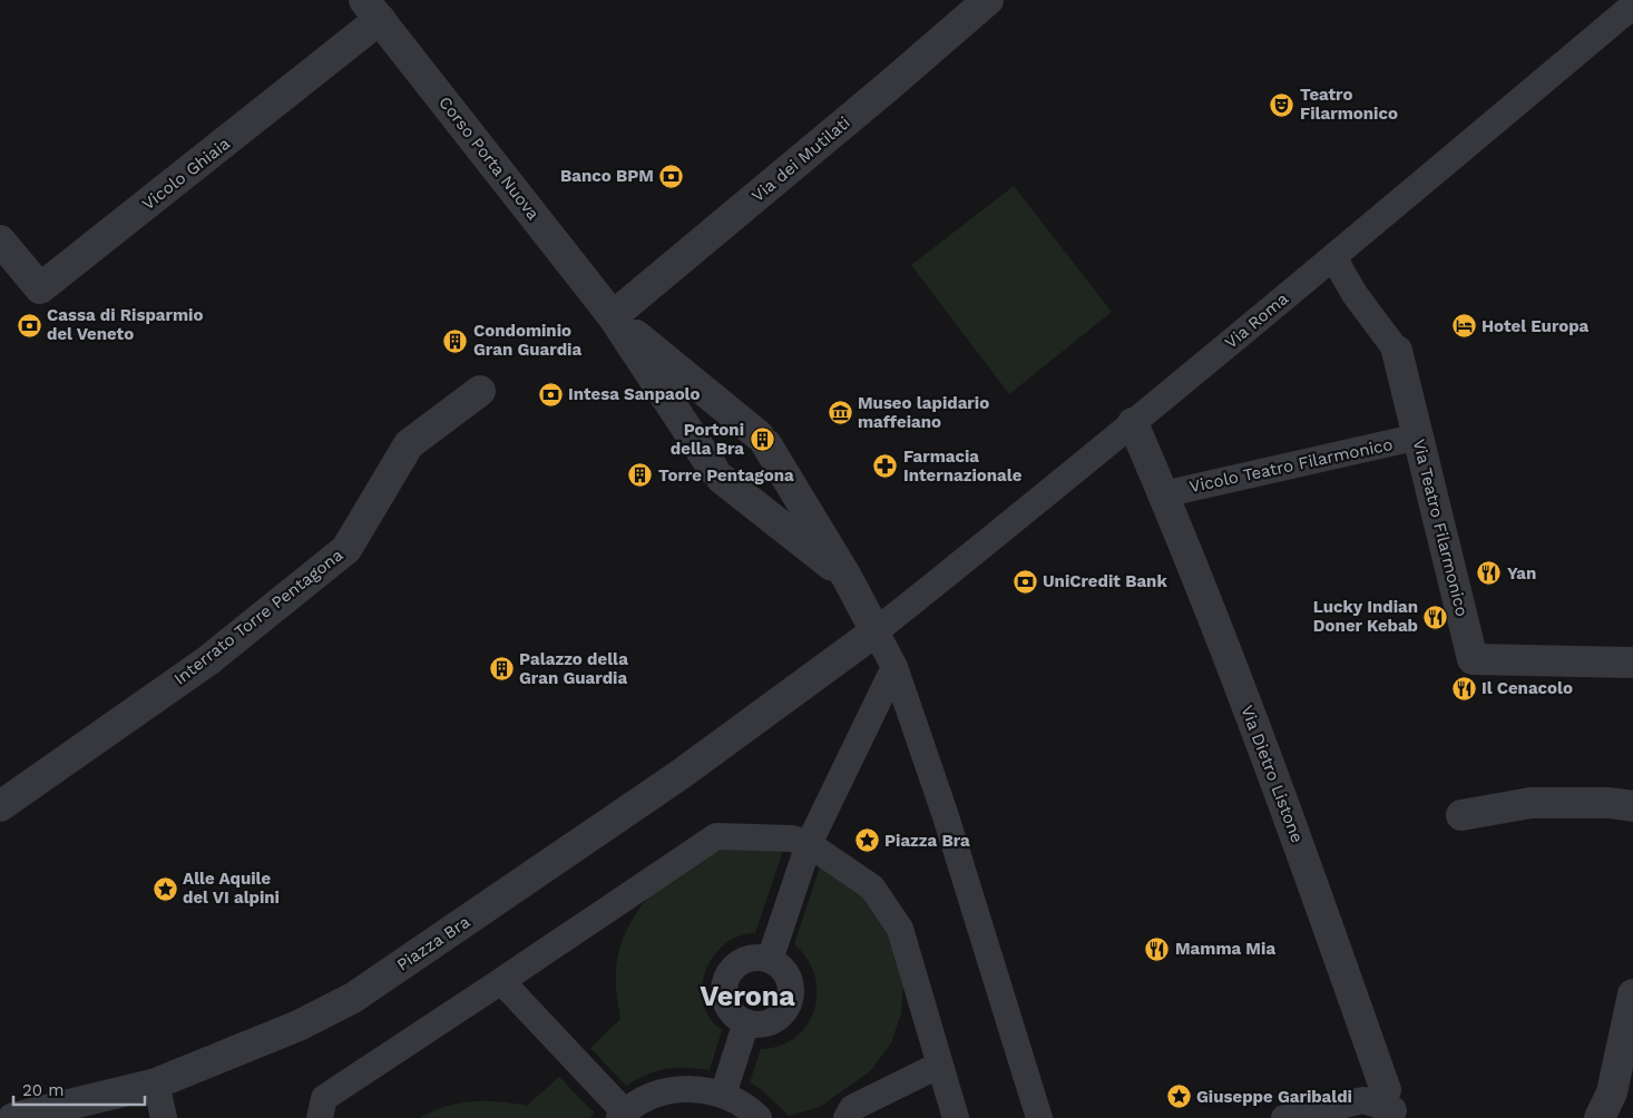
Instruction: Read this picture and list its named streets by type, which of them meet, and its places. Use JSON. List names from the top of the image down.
{
  "streets": {
    "street": [
      "Corso Porta Nuova",
      "Via dei Mutilati",
      "Vicolo Ghiaia",
      "Via Roma",
      "Vicolo Teatro Filarmonico",
      "Via Teatro Filarmonico",
      "Interrato Torre Pentagona",
      "Via Dietro Listone",
      "Piazza Bra"
    ]
  },
  "crossings": [
    ["Corso Porta Nuova", "Via dei Mutilati"],
    ["Corso Porta Nuova", "Vicolo Ghiaia"],
    ["Corso Porta Nuova", "Via Roma"],
    ["Corso Porta Nuova", "Piazza Bra"],
    ["Via Roma", "Via Teatro Filarmonico"],
    ["Via Roma", "Via Dietro Listone"],
    ["Via Roma", "Piazza Bra"],
    ["Vicolo Teatro Filarmonico", "Via Teatro Filarmonico"],
    ["Vicolo Teatro Filarmonico", "Via Dietro Listone"]
  ],
  "districts": ["Verona"],
  "places": {
    "theatre": ["Teatro Filarmonico"],
    "bank": [
      "Banco BPM",
      "Cassa di Risparmio del Veneto",
      "Intesa Sanpaolo",
      "UniCredit Bank"
    ],
    "hotel": ["Hotel Europa"],
    "building": [
      "Condominio Gran Guardia",
      "Portoni della Bra",
      "Torre Pentagona",
      "Palazzo della Gran Guardia"
    ],
    "museum": ["Museo lapidario maffeiano"],
    "pharmacy": ["Farmacia Internazionale"],
    "restaurant": [
      "Yan",
      "Lucky Indian Doner Kebab",
      "Il Cenacolo",
      "Mamma Mia"
    ],
    "place": ["Piazza Bra", "Alle Aquile del VI alpini", "Giuseppe Garibaldi"]
  },
  "scale_bar": "20 m"
}
